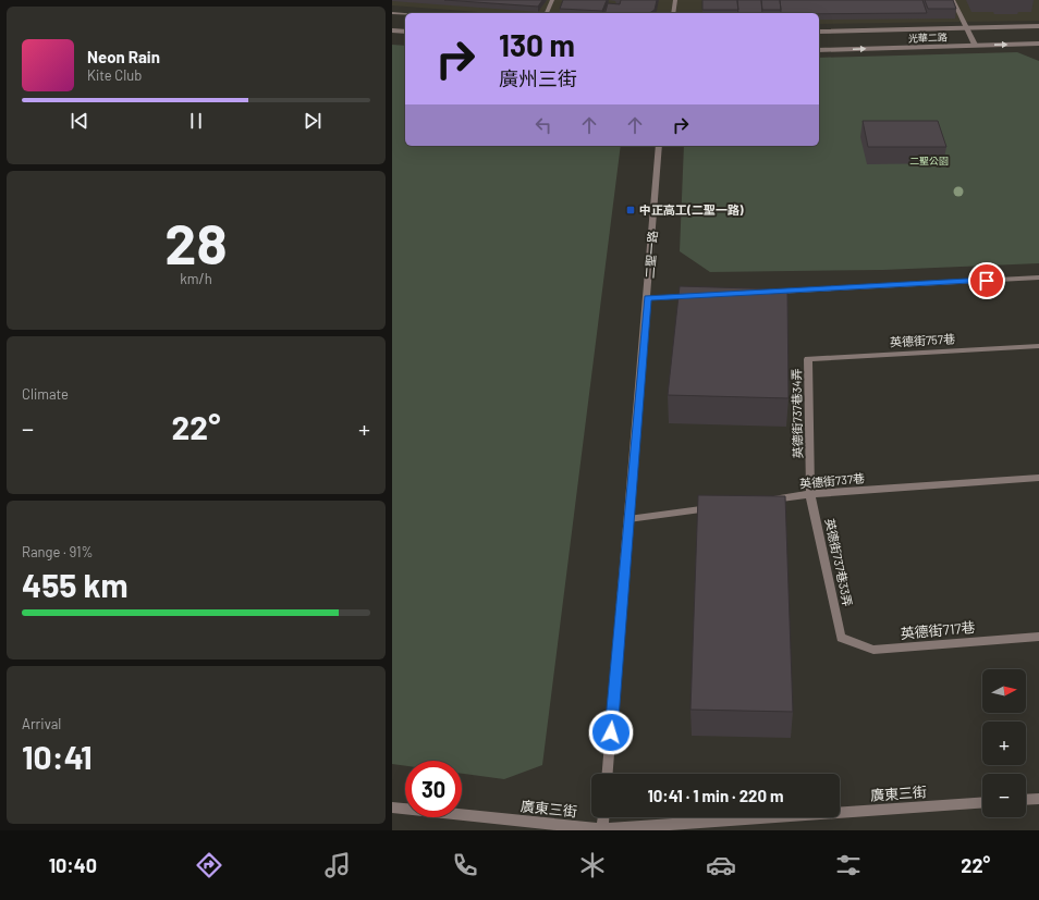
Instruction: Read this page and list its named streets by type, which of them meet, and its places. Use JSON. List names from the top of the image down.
{
  "streets": {
    "street": [
      "光華二路",
      "二聖一路",
      "英德街757巷",
      "英德街737巷34弄",
      "英德街737巷",
      "英德街737巷33弄",
      "英德街717巷",
      "廣東三街"
    ]
  },
  "crossings": [
    ["英德街757巷", "英德街737巷34弄"],
    ["英德街737巷34弄", "英德街737巷"],
    ["英德街737巷34弄", "英德街737巷33弄"],
    ["英德街737巷", "英德街737巷33弄"],
    ["英德街737巷33弄", "英德街717巷"]
  ],
  "parks": ["二聖公園"],
  "places": {
    "transit": ["中正高工(二聖一路)"]
  },
  "north": "right",
  "page": {
    "turn": ["130 m", "廣州三街"],
    "song": ["Neon Rain", "Kite Club"],
    "tile": [
      ["28", "km/h"],
      "Climate",
      ["Range · 91%", "455 km"],
      ["Arrival", "10:41"]
    ],
    "heat": ["−", "22°", "+"],
    "map_buttons": ["+", "−"],
    "limit": "30",
    "trip": "10:41 · 1 min · 220 m",
    "tabs": ["10:40", "22°"]
  }
}
